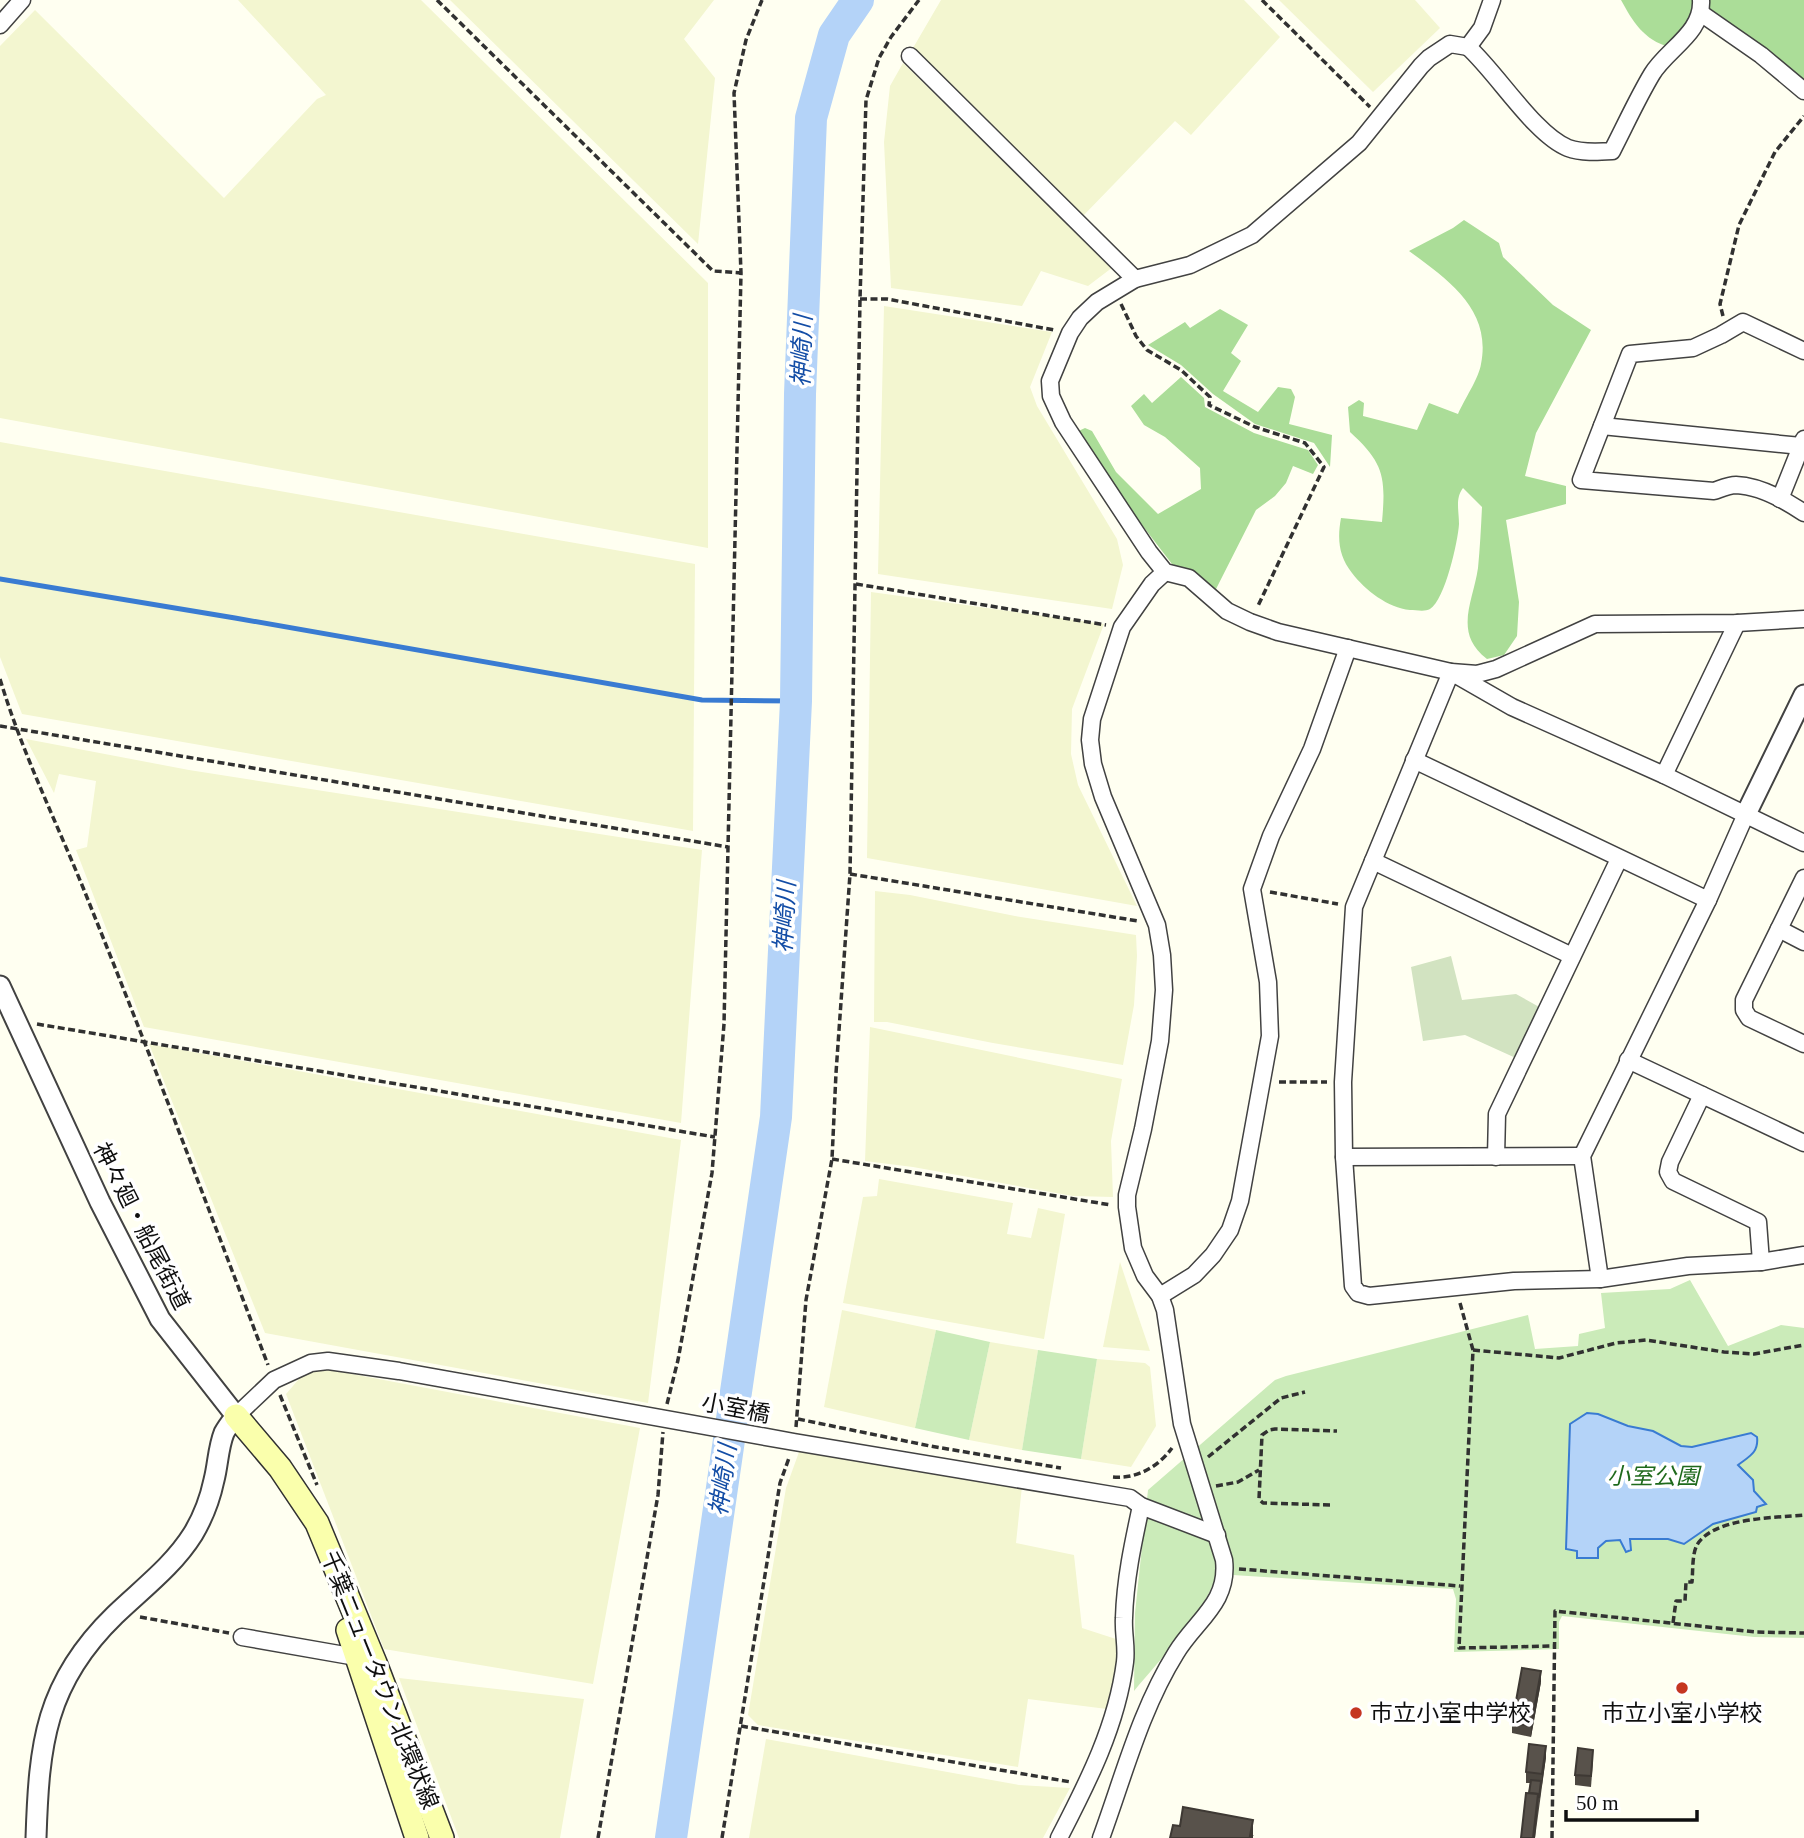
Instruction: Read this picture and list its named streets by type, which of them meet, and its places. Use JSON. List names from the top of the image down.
{
  "streets": {
    "main road": ["千葉ニュータウン北環状線"],
    "street": ["神々廻・船尾街道", "小室橋"]
  },
  "crossings": [
    ["神々廻・船尾街道", "小室橋"],
    ["神々廻・船尾街道", "千葉ニュータウン北環状線"],
    ["小室橋", "千葉ニュータウン北環状線"]
  ],
  "water": ["神崎川"],
  "parks": ["小室公園"],
  "places": ["市立小室小学校", "市立小室中学校"],
  "scale_bar": "50 m"
}
